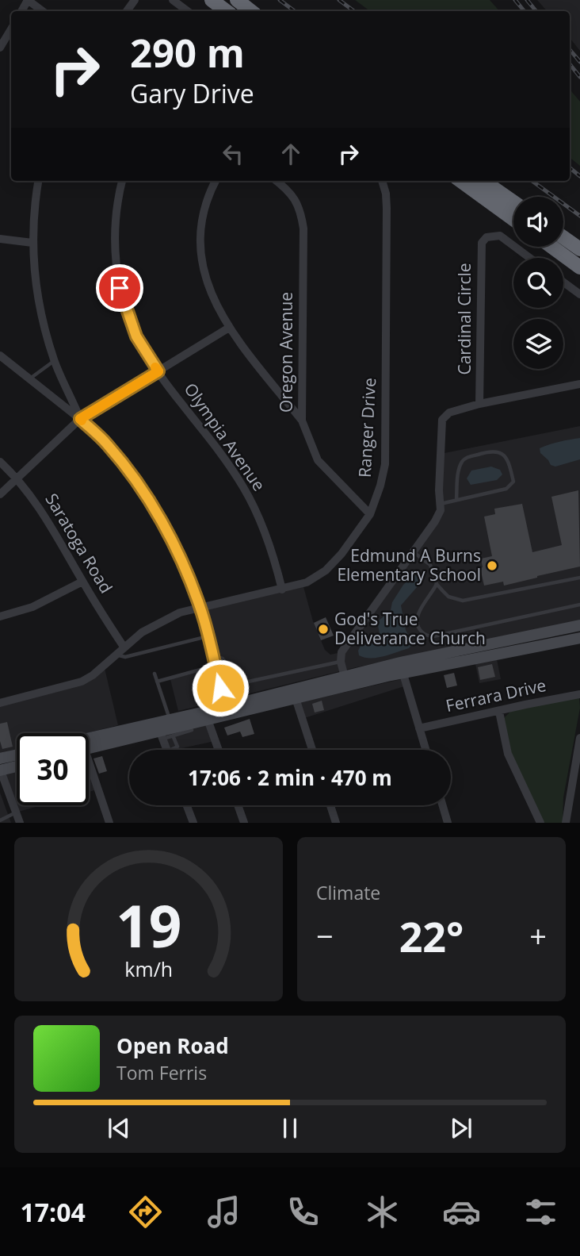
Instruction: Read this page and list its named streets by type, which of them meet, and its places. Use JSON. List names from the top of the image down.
{
  "streets": {
    "street": [
      "Cardinal Circle",
      "Oregon Avenue",
      "Ranger Drive",
      "Olympia Avenue",
      "Saratoga Road",
      "Ferrara Drive"
    ]
  },
  "crossings": [
    ["Oregon Avenue", "Ranger Drive"],
    ["Ranger Drive", "Olympia Avenue"],
    ["Ranger Drive", "Saratoga Road"]
  ],
  "places": ["Edmund A Burns Elementary School", "God's True Deliverance Church"],
  "page": {
    "turn": ["290 m", "Gary Drive"],
    "limit": "30",
    "trip": "17:06 · 2 min · 470 m",
    "tile": "Climate",
    "heat": ["−", "22°", "+"],
    "song": ["Open Road", "Tom Ferris"],
    "tabs": "17:04",
    "gauge": ["19", "km/h"]
  }
}
